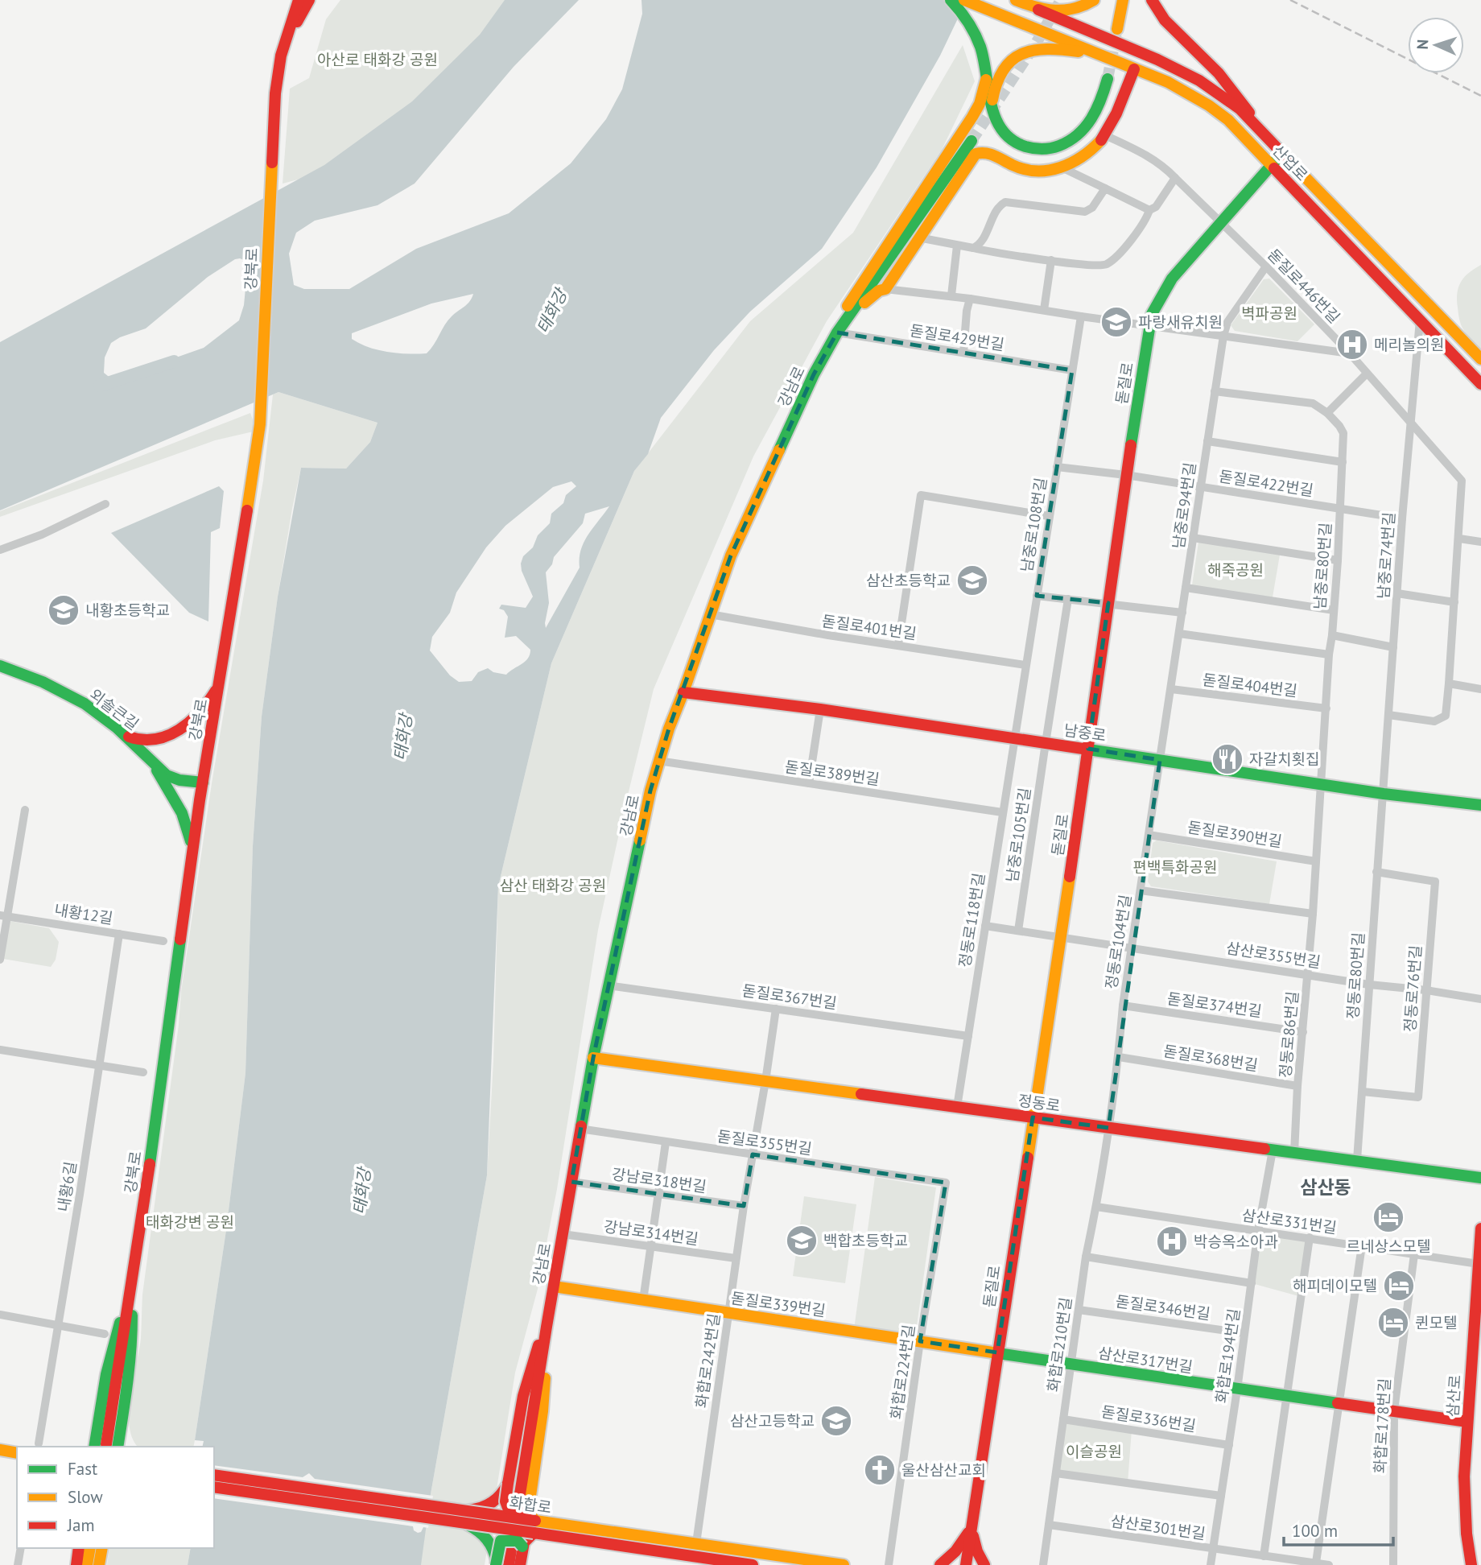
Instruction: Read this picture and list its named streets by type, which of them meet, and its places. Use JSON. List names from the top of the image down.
{
  "streets": {
    "main road": [
      "산업로",
      "강북로",
      "돋질로",
      "강남로",
      "외솔큰길",
      "남중로",
      "정동로",
      "돋질로339번길",
      "삼산로317번길",
      "삼산로",
      "화합로"
    ],
    "street": [
      "돋질로446번길",
      "돋질로429번길",
      "돋질로422번길",
      "남중로94번길",
      "남중로108번길",
      "남중로74번길",
      "남중로80번길",
      "돋질로401번길",
      "돋질로404번길",
      "돋질로389번길",
      "돋질로390번길",
      "남중로105번길",
      "내황12길",
      "정동로118번길",
      "정동로104번길",
      "삼산로355번길",
      "정동로80번길",
      "정동로76번길",
      "돋질로367번길",
      "돋질로374번길",
      "정동로86번길",
      "돋질로368번길",
      "돋질로355번길",
      "강남로318번길",
      "내황6길",
      "삼산로331번길",
      "강남로314번길",
      "돋질로346번길",
      "화합로210번길",
      "화합로194번길",
      "화합로242번길",
      "화합로224번길",
      "돋질로336번길",
      "화합로178번길",
      "삼산로301번길"
    ]
  },
  "crossings": [
    ["산업로", "돋질로"],
    ["산업로", "남중로74번길"],
    ["강북로", "외솔큰길"],
    ["돋질로446번길", "돋질로"],
    ["돋질로446번길", "남중로94번길"],
    ["돋질로446번길", "남중로74번길"],
    ["돋질로429번길", "강남로"],
    ["돋질로429번길", "남중로108번길"],
    ["돋질로", "돋질로422번길"],
    ["돋질로", "남중로"],
    ["돋질로", "삼산로355번길"],
    ["돋질로", "정동로"],
    ["돋질로", "돋질로339번길"],
    ["돋질로", "삼산로317번길"],
    ["강남로", "돋질로401번길"],
    ["강남로", "남중로"],
    ["강남로", "돋질로389번길"],
    ["강남로", "돋질로367번길"],
    ["강남로", "정동로"],
    ["강남로", "돋질로355번길"],
    ["강남로", "강남로318번길"],
    ["강남로", "강남로314번길"],
    ["강남로", "돋질로339번길"],
    ["돋질로422번길", "남중로94번길"],
    ["돋질로422번길", "남중로108번길"],
    ["돋질로422번길", "남중로74번길"],
    ["돋질로422번길", "남중로80번길"],
    ["남중로94번길", "돋질로404번길"],
    ["남중로94번길", "남중로"],
    ["남중로94번길", "정동로104번길"],
    ["남중로108번길", "돋질로401번길"],
    ["남중로108번길", "남중로"],
    ["남중로108번길", "정동로118번길"],
    ["남중로74번길", "남중로"],
    ["남중로74번길", "정동로80번길"],
    ["남중로80번길", "돋질로404번길"],
    ["남중로80번길", "남중로"],
    ["남중로80번길", "정동로86번길"],
    ["남중로", "남중로105번길"],
    ["남중로", "정동로118번길"],
    ["남중로", "정동로104번길"],
    ["남중로", "정동로80번길"],
    ["남중로", "정동로86번길"],
    ["돋질로389번길", "정동로118번길"],
    ["돋질로390번길", "정동로104번길"],
    ["돋질로390번길", "정동로86번길"],
    ["남중로105번길", "삼산로355번길"],
    ["내황12길", "내황6길"],
    ["정동로118번길", "삼산로355번길"],
    ["정동로118번길", "돋질로367번길"],
    ["정동로118번길", "정동로"],
    ["정동로104번길", "삼산로355번길"],
    ["정동로104번길", "돋질로374번길"],
    ["정동로104번길", "돋질로368번길"],
    ["정동로104번길", "정동로"],
    ["정동로104번길", "화합로210번길"],
    ["삼산로355번길", "정동로80번길"],
    ["삼산로355번길", "정동로76번길"],
    ["삼산로355번길", "정동로86번길"],
    ["정동로80번길", "정동로76번길"],
    ["정동로80번길", "정동로"],
    ["돋질로367번길", "화합로242번길"],
    ["돋질로374번길", "정동로86번길"],
    ["정동로86번길", "돋질로368번길"],
    ["정동로86번길", "정동로"],
    ["정동로", "화합로210번길"],
    ["정동로", "화합로194번길"],
    ["정동로", "화합로242번길"],
    ["돋질로355번길", "화합로242번길"],
    ["돋질로355번길", "화합로224번길"],
    ["강남로318번길", "화합로242번길"],
    ["삼산로331번길", "화합로210번길"],
    ["삼산로331번길", "화합로194번길"],
    ["삼산로331번길", "삼산로"],
    ["삼산로331번길", "화합로178번길"],
    ["강남로314번길", "화합로242번길"],
    ["돋질로339번길", "삼산로317번길"],
    ["돋질로339번길", "화합로242번길"],
    ["돋질로339번길", "화합로224번길"],
    ["돋질로346번길", "화합로210번길"],
    ["돋질로346번길", "화합로194번길"],
    ["화합로210번길", "삼산로317번길"],
    ["화합로210번길", "돋질로336번길"],
    ["화합로210번길", "삼산로301번길"],
    ["화합로194번길", "삼산로317번길"],
    ["화합로194번길", "돋질로336번길"],
    ["화합로194번길", "삼산로301번길"],
    ["삼산로317번길", "삼산로"],
    ["삼산로317번길", "화합로178번길"],
    ["화합로242번길", "화합로"]
  ],
  "districts": ["삼산동"],
  "water": ["태화강"],
  "parks": [
    "아산로 태화강 공원",
    "벽파공원",
    "해죽공원",
    "편백특화공원",
    "삼산 태화강 공원",
    "태화강변 공원",
    "이슬공원"
  ],
  "places": {
    "school or university": [
      "파랑새유치원",
      "삼산초등학교",
      "내황초등학교",
      "백합초등학교",
      "삼산고등학교"
    ],
    "hospital": ["메리놀의원", "박승옥소아과"],
    "restaurant": ["자갈치횟집"],
    "hotel": ["르네상스모텔", "해피데이모텔", "퀸모텔"],
    "church": ["울산삼산교회"]
  },
  "legend": ["Fast", "Slow", "Jam"],
  "scale_bar": "100 m",
  "north": "left"
}
